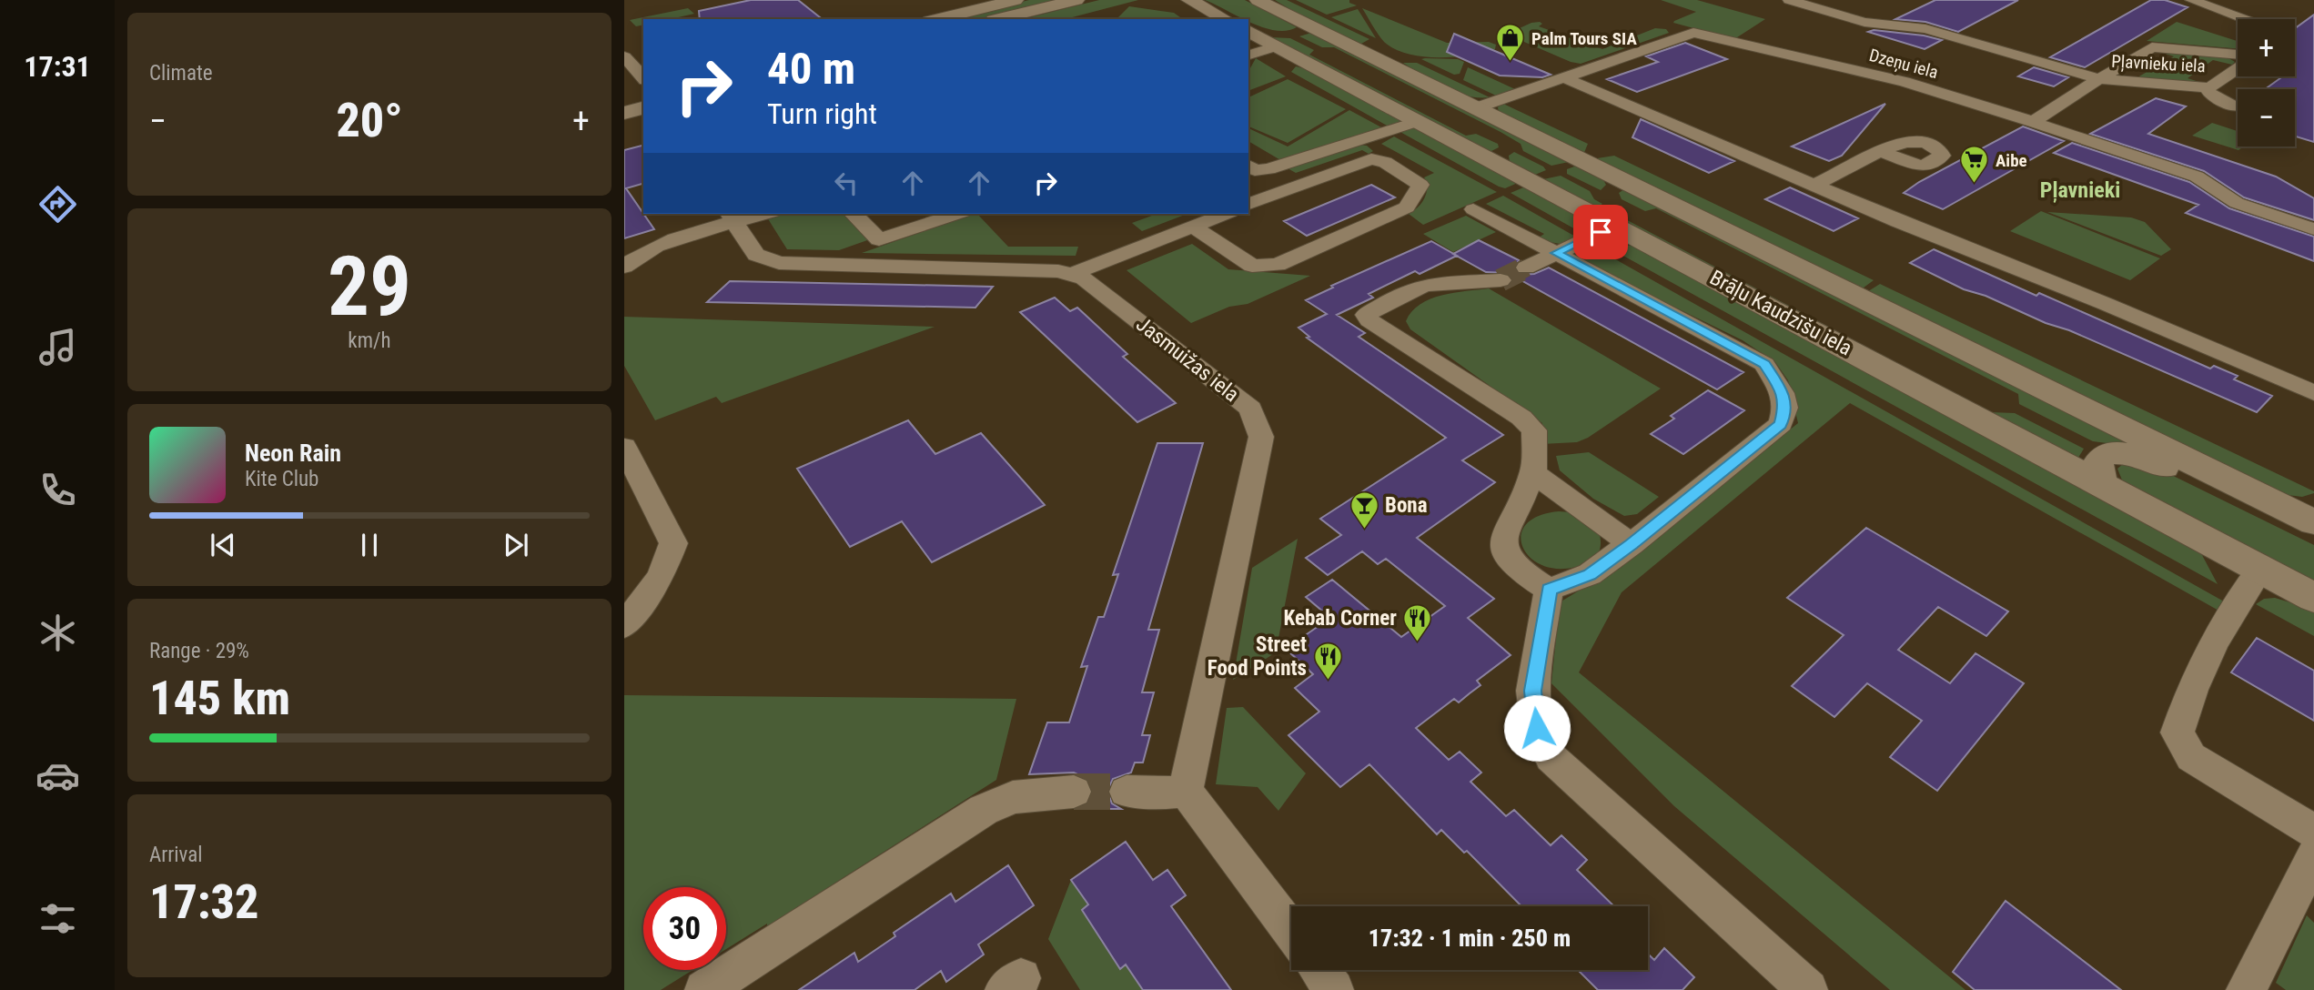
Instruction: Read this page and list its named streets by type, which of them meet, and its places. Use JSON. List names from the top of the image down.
{
  "streets": {
    "street": [
      "Dzeņu iela",
      "Pļavnieku iela",
      "Brāļu Kaudzīšu iela",
      "Jasmuižas iela"
    ]
  },
  "crossings": [
    ["Dzeņu iela", "Pļavnieku iela"]
  ],
  "districts": ["Pļavnieki"],
  "places": {
    "shop": ["Palm Tours SIA"],
    "supermarket": ["Aibe"],
    "bar": ["Bona"],
    "restaurant": ["Kebab Corner", "Street Food Points"]
  },
  "page": {
    "tabs": "17:31",
    "tile": [
      "Climate",
      ["29", "km/h"],
      ["Range · 29%", "145 km"],
      ["Arrival", "17:32"]
    ],
    "map_buttons": ["+", "−"],
    "turn": ["40 m", "Turn right"],
    "heat": ["−", "20°", "+"],
    "song": ["Neon Rain", "Kite Club"],
    "limit": "30",
    "trip": "17:32 · 1 min · 250 m"
  }
}
